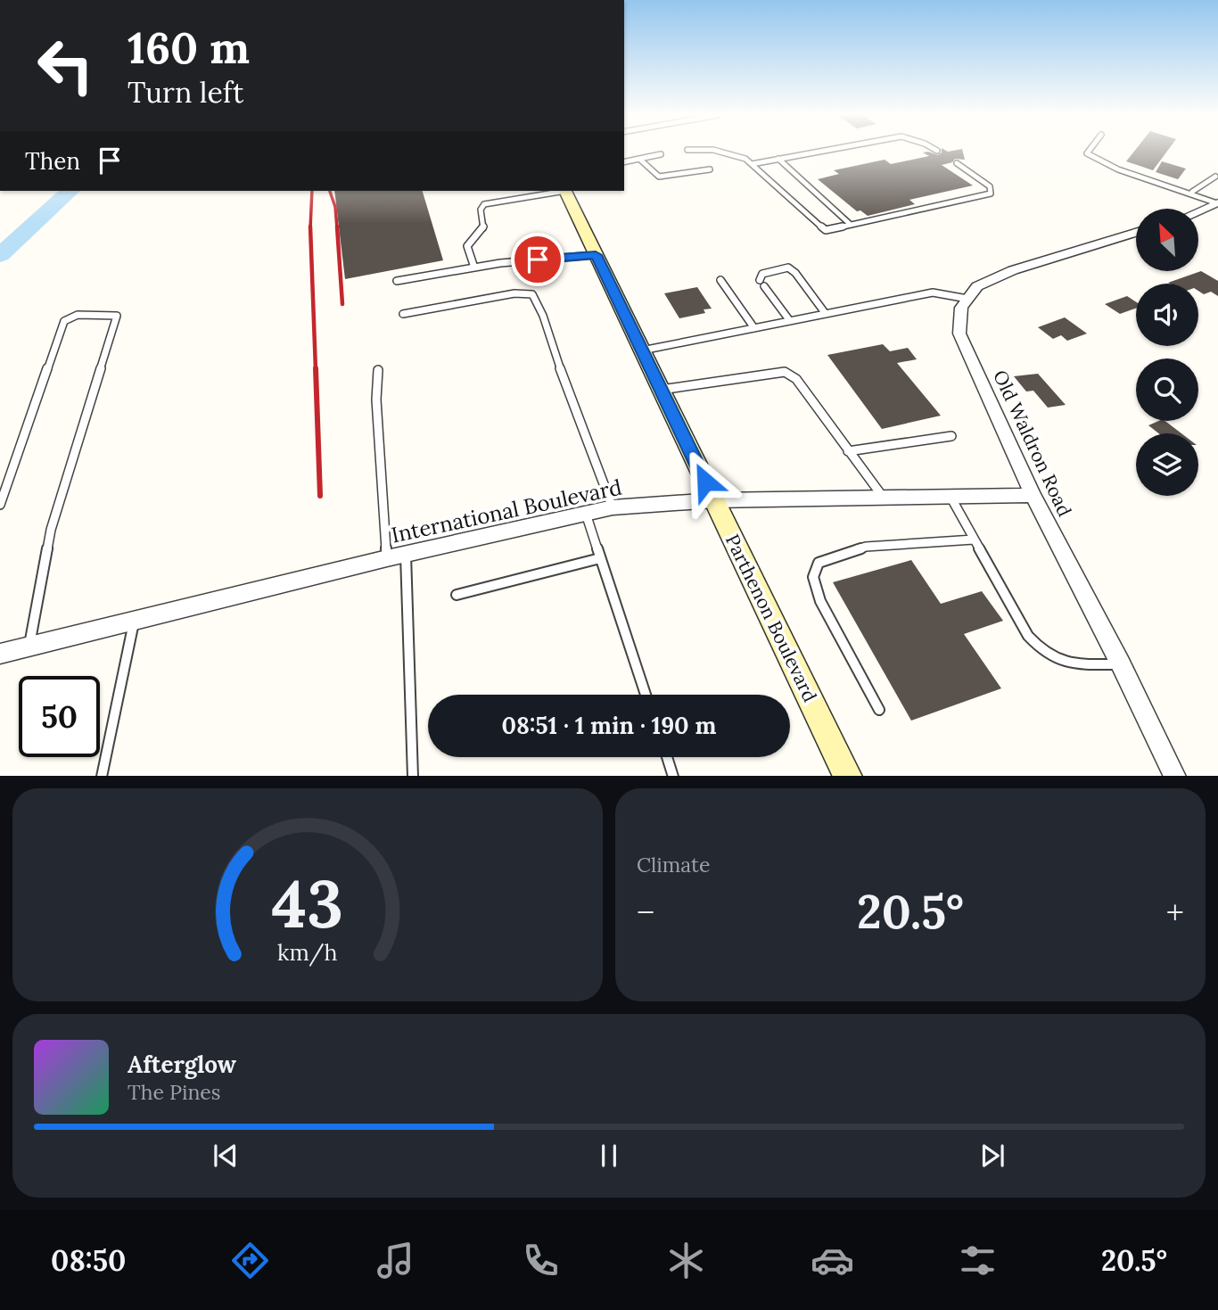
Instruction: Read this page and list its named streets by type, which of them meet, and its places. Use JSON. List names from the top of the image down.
{
  "streets": {
    "main road": ["Parthenon Boulevard"],
    "street": ["Old Waldron Road", "International Boulevard"]
  },
  "crossings": [
    ["Old Waldron Road", "International Boulevard"],
    ["International Boulevard", "Parthenon Boulevard"]
  ],
  "north": "top left",
  "page": {
    "turn": ["160 m", "Turn left"],
    "then": "Then",
    "limit": "50",
    "trip": "08:51 · 1 min · 190 m",
    "tile": "Climate",
    "heat": ["−", "20.5°", "+"],
    "song": ["Afterglow", "The Pines"],
    "tabs": ["08:50", "20.5°"],
    "gauge": ["43", "km/h"]
  }
}
